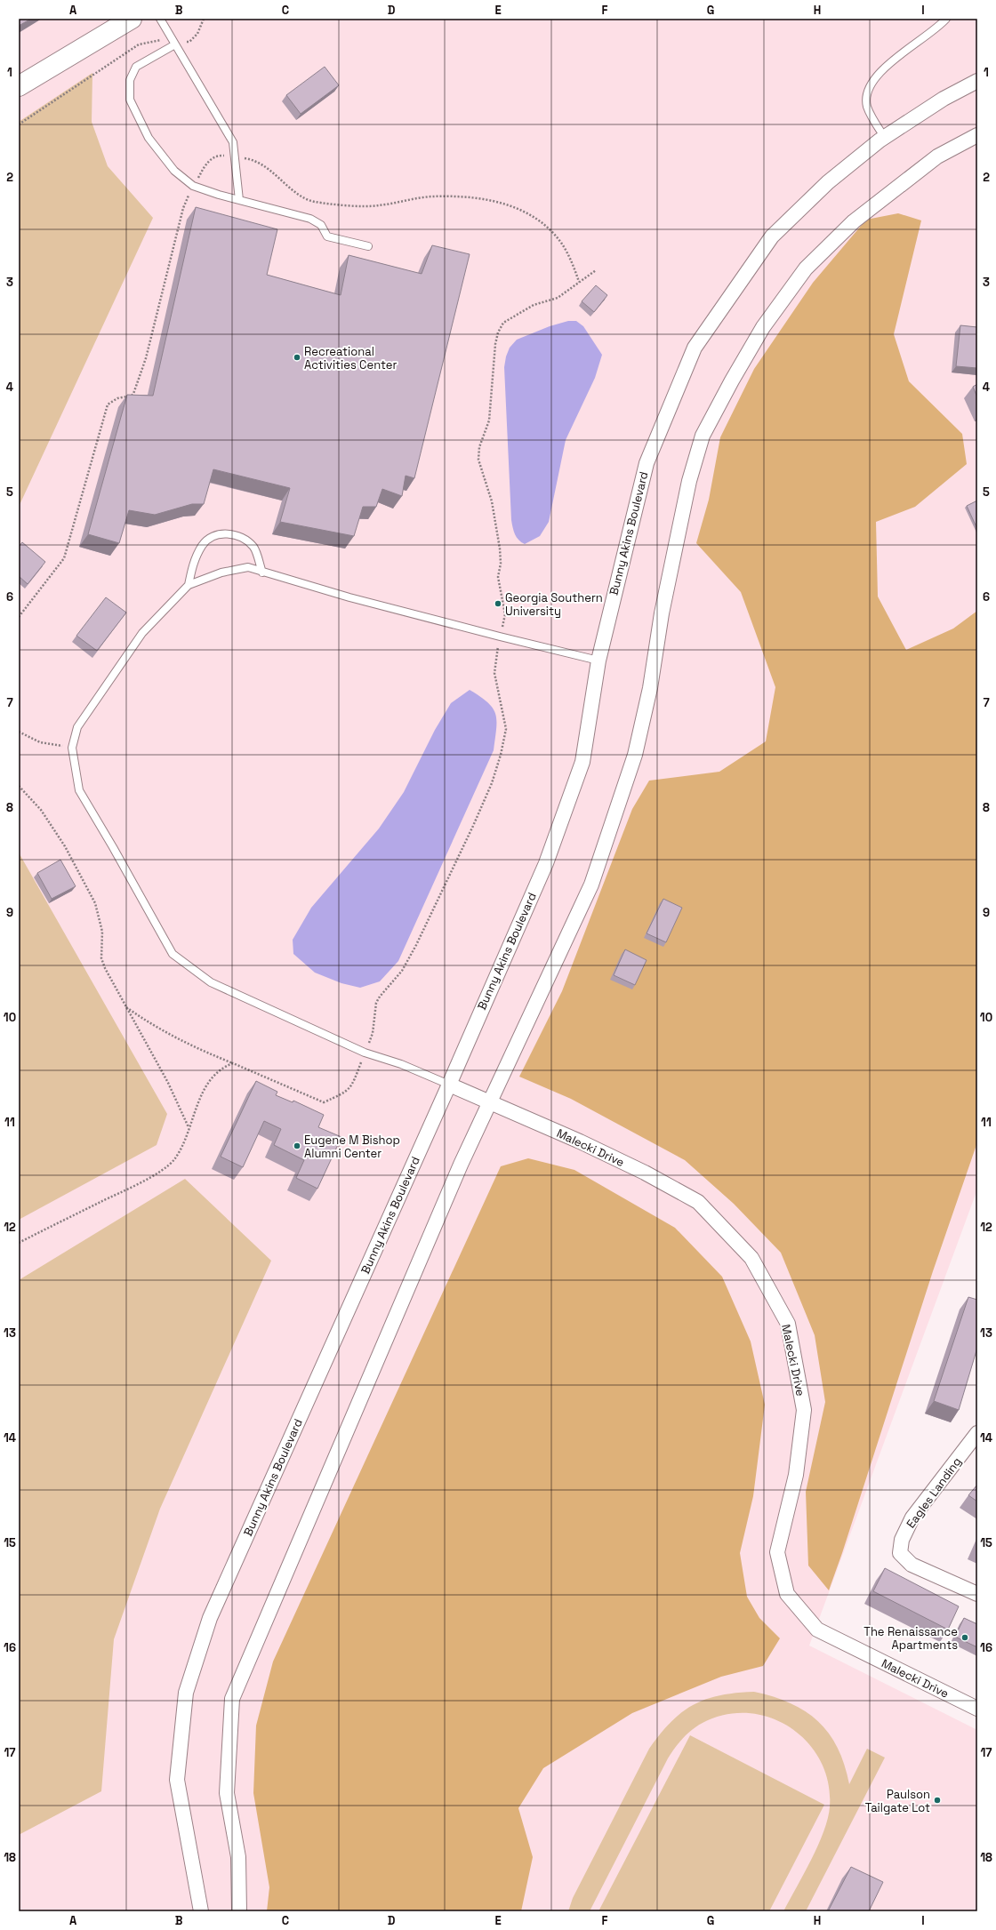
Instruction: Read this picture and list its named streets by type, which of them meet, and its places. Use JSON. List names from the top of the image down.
{
  "streets": {
    "street": ["Bunny Akins Boulevard", "Malecki Drive", "Eagles Landing"]
  },
  "crossings": [
    ["Bunny Akins Boulevard", "Malecki Drive"]
  ],
  "places": [
    "Recreational Activities Center",
    "Georgia Southern University",
    "Eugene M Bishop Alumni Center",
    "The Renaissance Apartments",
    "Paulson Tailgate Lot"
  ],
  "grid": {
    "columns": [
      "A",
      "B",
      "C",
      "D",
      "E",
      "F",
      "G",
      "H",
      "I"
    ],
    "rows": [
      "1",
      "2",
      "3",
      "4",
      "5",
      "6",
      "7",
      "8",
      "9",
      "10",
      "11",
      "12",
      "13",
      "14",
      "15",
      "16",
      "17",
      "18"
    ]
  }
}
